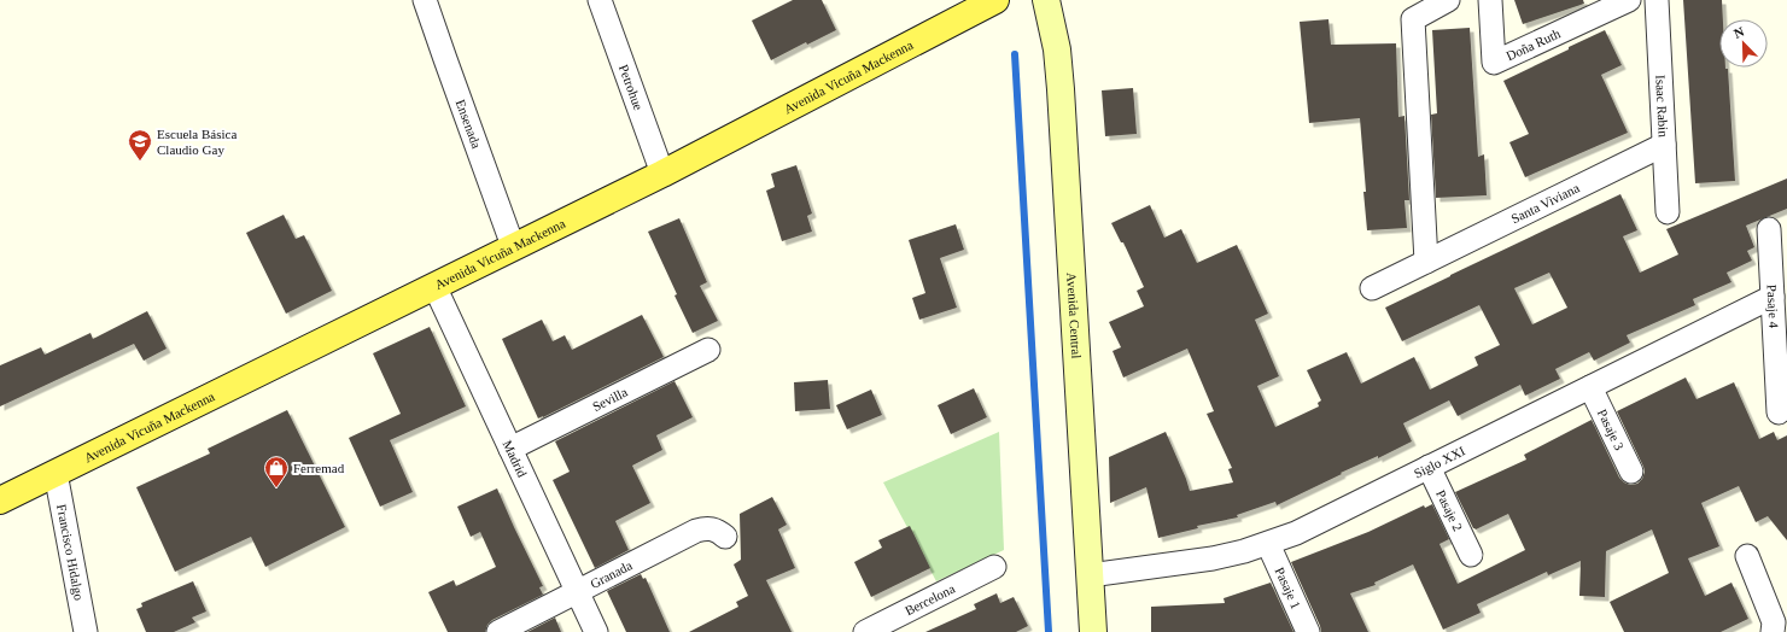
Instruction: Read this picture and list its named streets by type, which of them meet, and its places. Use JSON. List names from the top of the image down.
{
  "streets": {
    "main road": ["Avenida Vicuña Mackenna"],
    "street": [
      "Doña Ruth",
      "Petrohue",
      "Isaac Rabin",
      "Ensenada",
      "Santa Viviana",
      "Pasaje 4",
      "Avenida Central",
      "Sevilla",
      "Pasaje 3",
      "Madrid",
      "Siglo XXI",
      "Pasaje 2",
      "Francisco Hidalgo",
      "Granada",
      "Pasaje 1",
      "Bercelona"
    ]
  },
  "crossings": [
    ["Avenida Vicuña Mackenna", "Petrohue"],
    ["Avenida Vicuña Mackenna", "Ensenada"],
    ["Avenida Vicuña Mackenna", "Madrid"],
    ["Avenida Vicuña Mackenna", "Francisco Hidalgo"],
    ["Isaac Rabin", "Santa Viviana"],
    ["Pasaje 4", "Siglo XXI"],
    ["Avenida Central", "Siglo XXI"],
    ["Sevilla", "Madrid"],
    ["Pasaje 3", "Siglo XXI"],
    ["Madrid", "Granada"],
    ["Siglo XXI", "Pasaje 2"],
    ["Siglo XXI", "Pasaje 1"]
  ],
  "places": {
    "school or university": ["Escuela Básica Claudio Gay"],
    "shop": ["Ferremad"]
  },
  "north": "top left"
}
